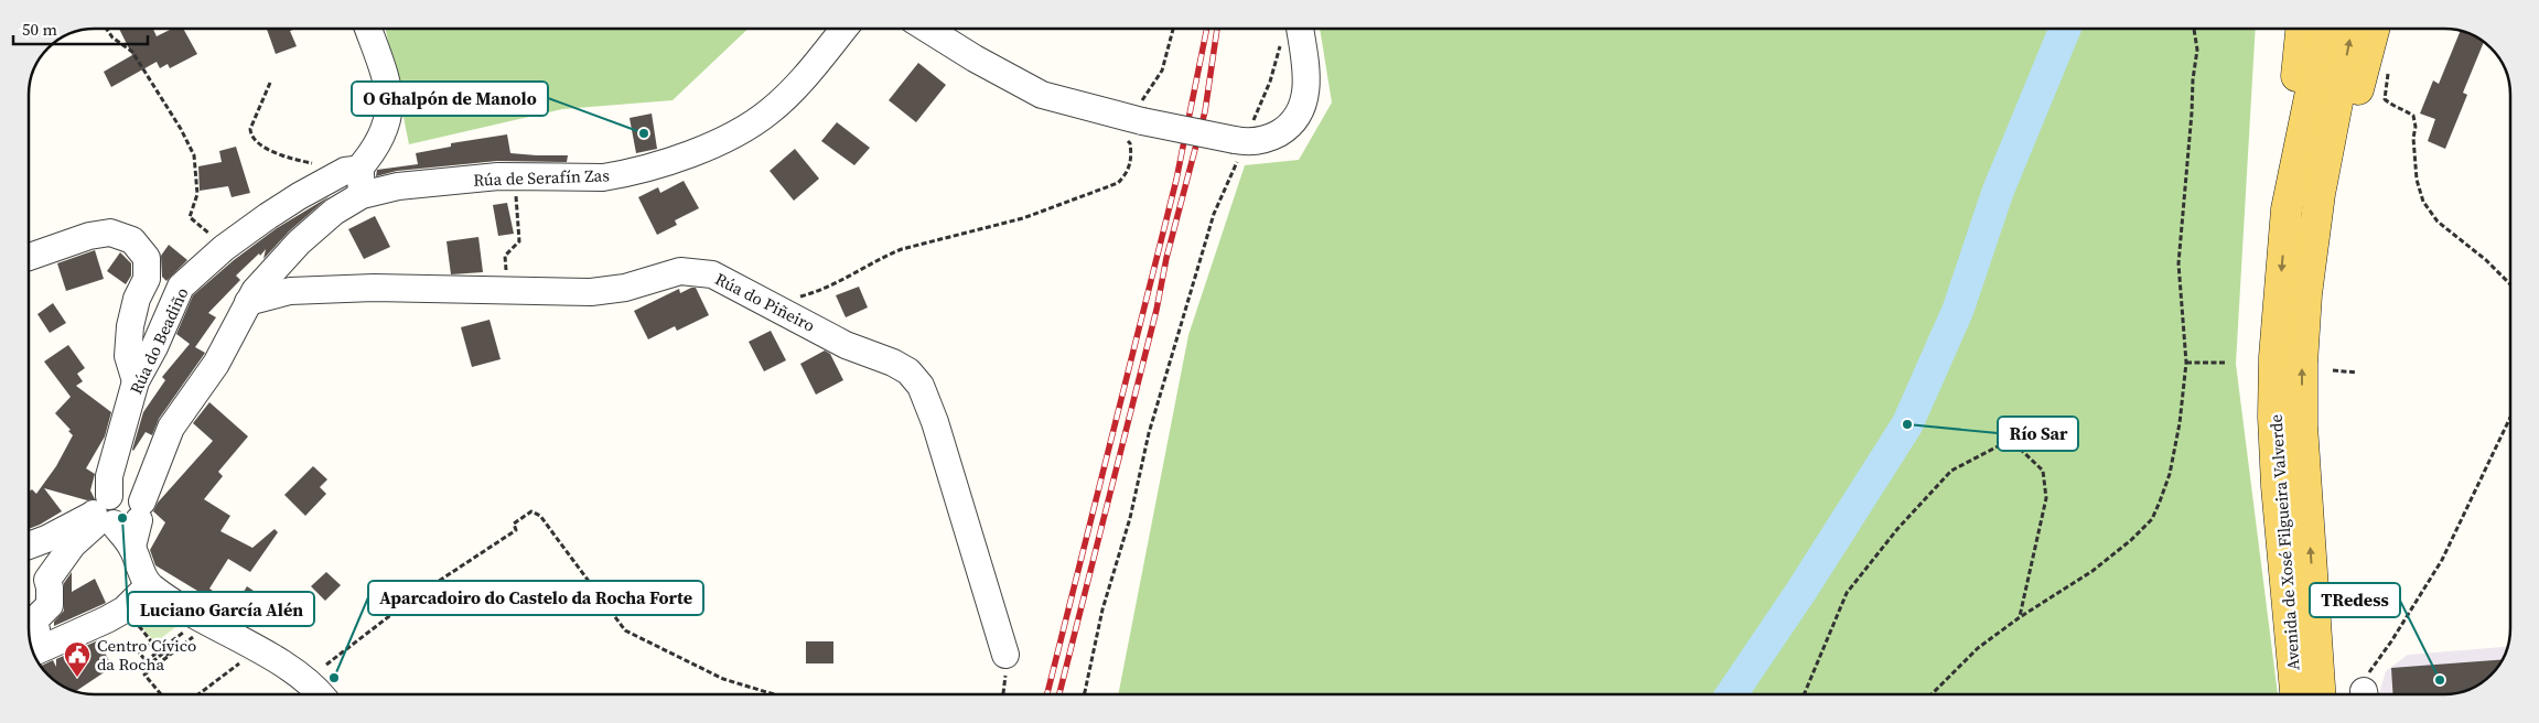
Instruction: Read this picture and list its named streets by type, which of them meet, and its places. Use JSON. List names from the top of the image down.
{
  "streets": {
    "main road": ["Avenida de Xosé Filgueira Valverde"],
    "street": ["Rúa de Serafín Zas", "Rúa do Piñeiro", "Rúa do Beadiño"]
  },
  "crossings": [
    ["Rúa de Serafín Zas", "Rúa do Piñeiro"],
    ["Rúa de Serafín Zas", "Rúa do Beadiño"]
  ],
  "places": {
    "other": [
      "O Ghalpón de Manolo",
      "Río Sar",
      "Luciano García Alén",
      "Aparcadoiro do Castelo da Rocha Forte",
      "TRedess"
    ],
    "public building": ["Centro Cívico da Rocha"]
  },
  "scale_bar": "50 m"
}
